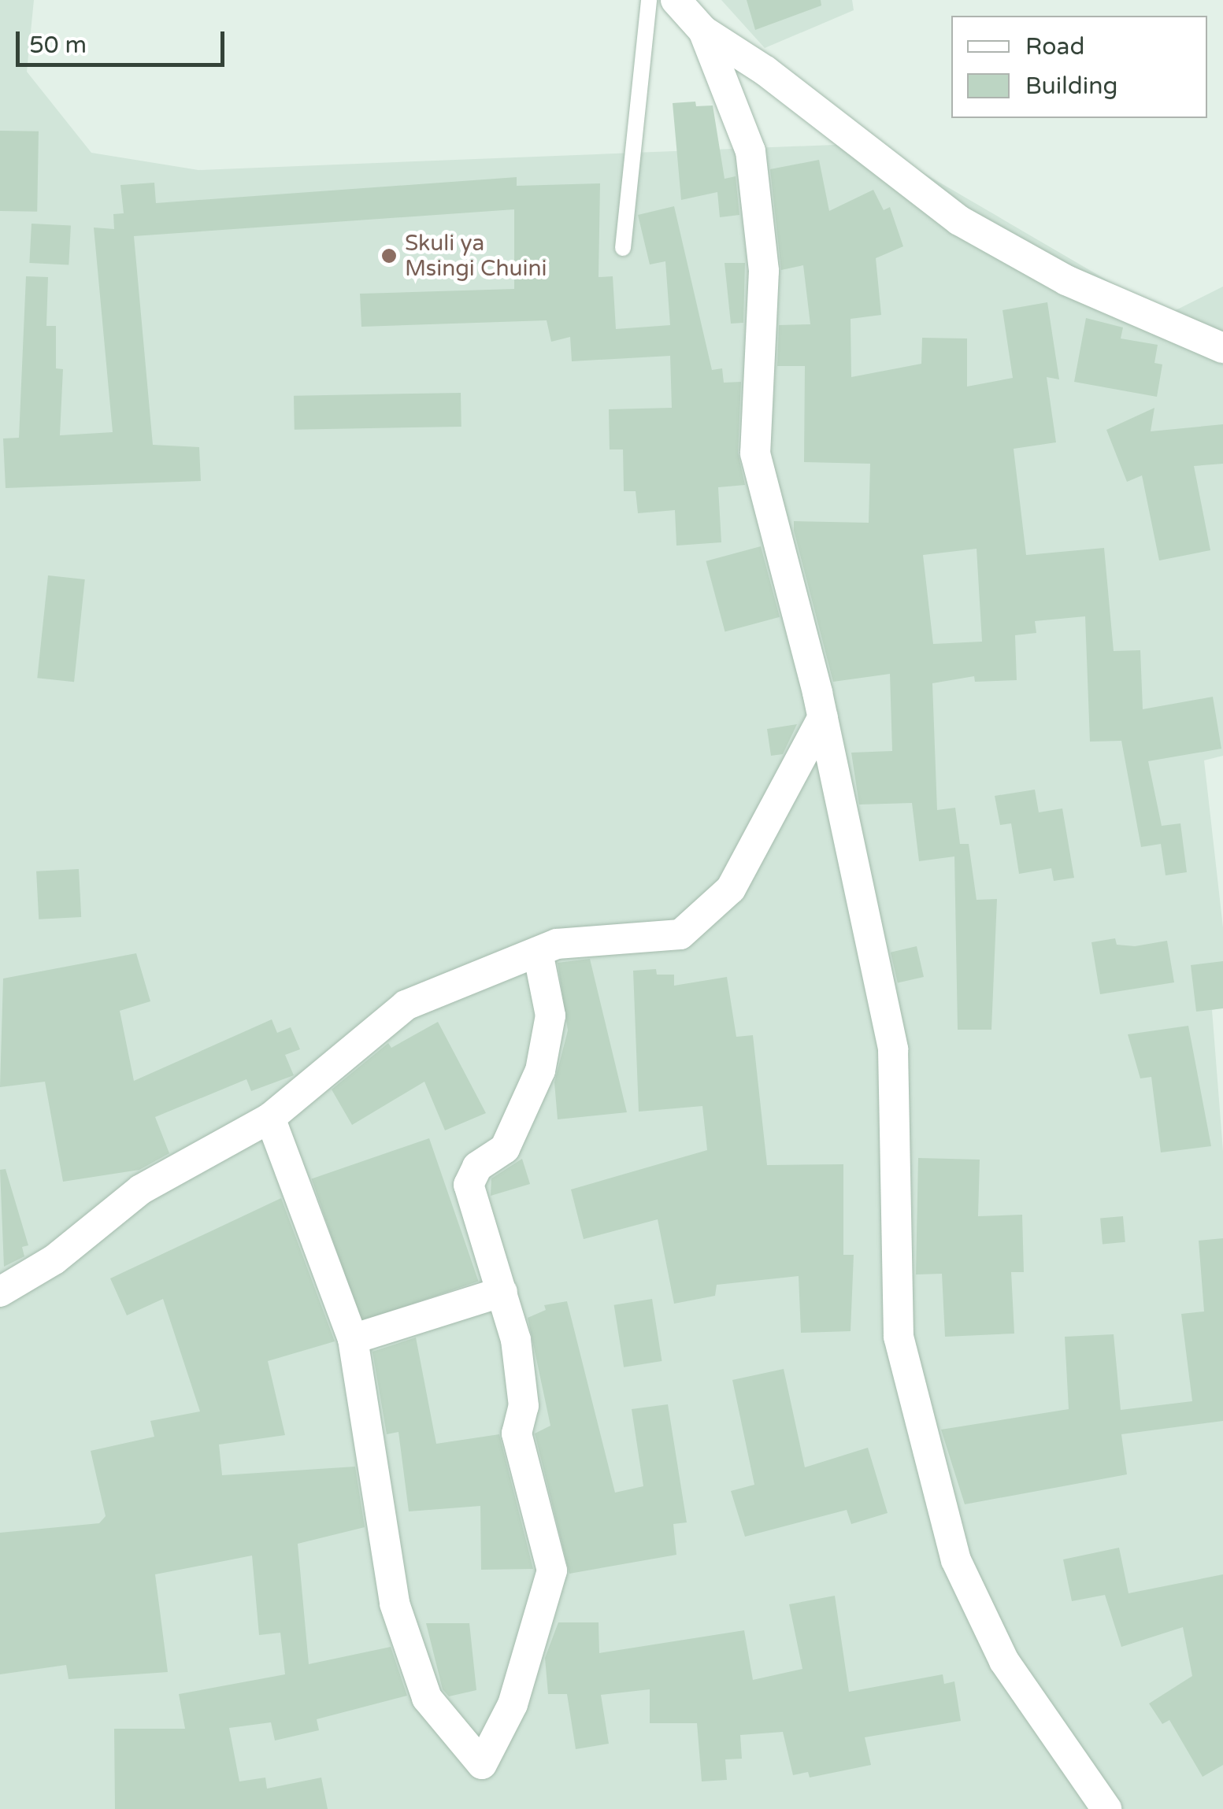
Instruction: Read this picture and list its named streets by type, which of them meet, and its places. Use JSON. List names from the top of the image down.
{
  "places": ["Skuli ya Msingi Chuini"],
  "legend": ["Road", "Building"],
  "scale_bar": "50 m"
}
